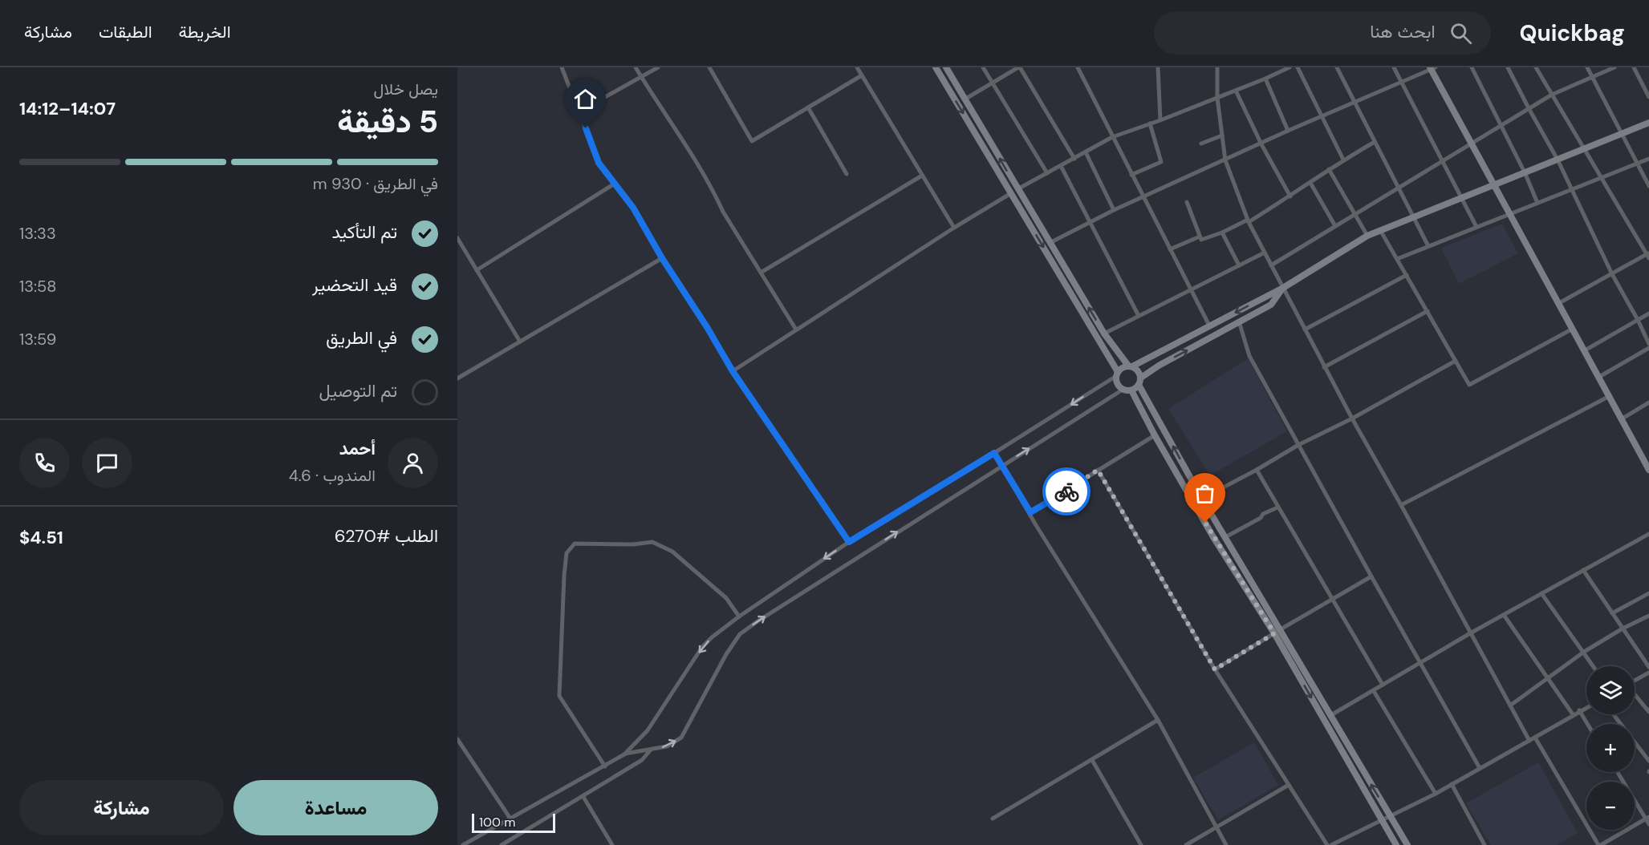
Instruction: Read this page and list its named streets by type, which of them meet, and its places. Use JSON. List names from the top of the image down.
{
  "scale_bar": "100 m",
  "page": {
    "header": "Quickbag",
    "search": "ابحث هنا",
    "nav": ["الخريطة", "الطبقات", "مشاركة"],
    "heading": ["5 دقيقة", "يصل خلال", "14:07–14:12"],
    "panel": [
      "أحمد",
      "المندوب · 4.6",
      "الطلب #6270",
      "$4.51"
    ],
    "bar": "في الطريق · 930 m",
    "list": [
      ["تم التأكيد", "13:33"],
      ["قيد التحضير", "13:58"],
      ["في الطريق", "13:59"],
      "تم التوصيل"
    ],
    "map_buttons": ["+", "−"],
    "buttons": ["مساعدة", "مشاركة"],
    "scale": "100 m"
  }
}
